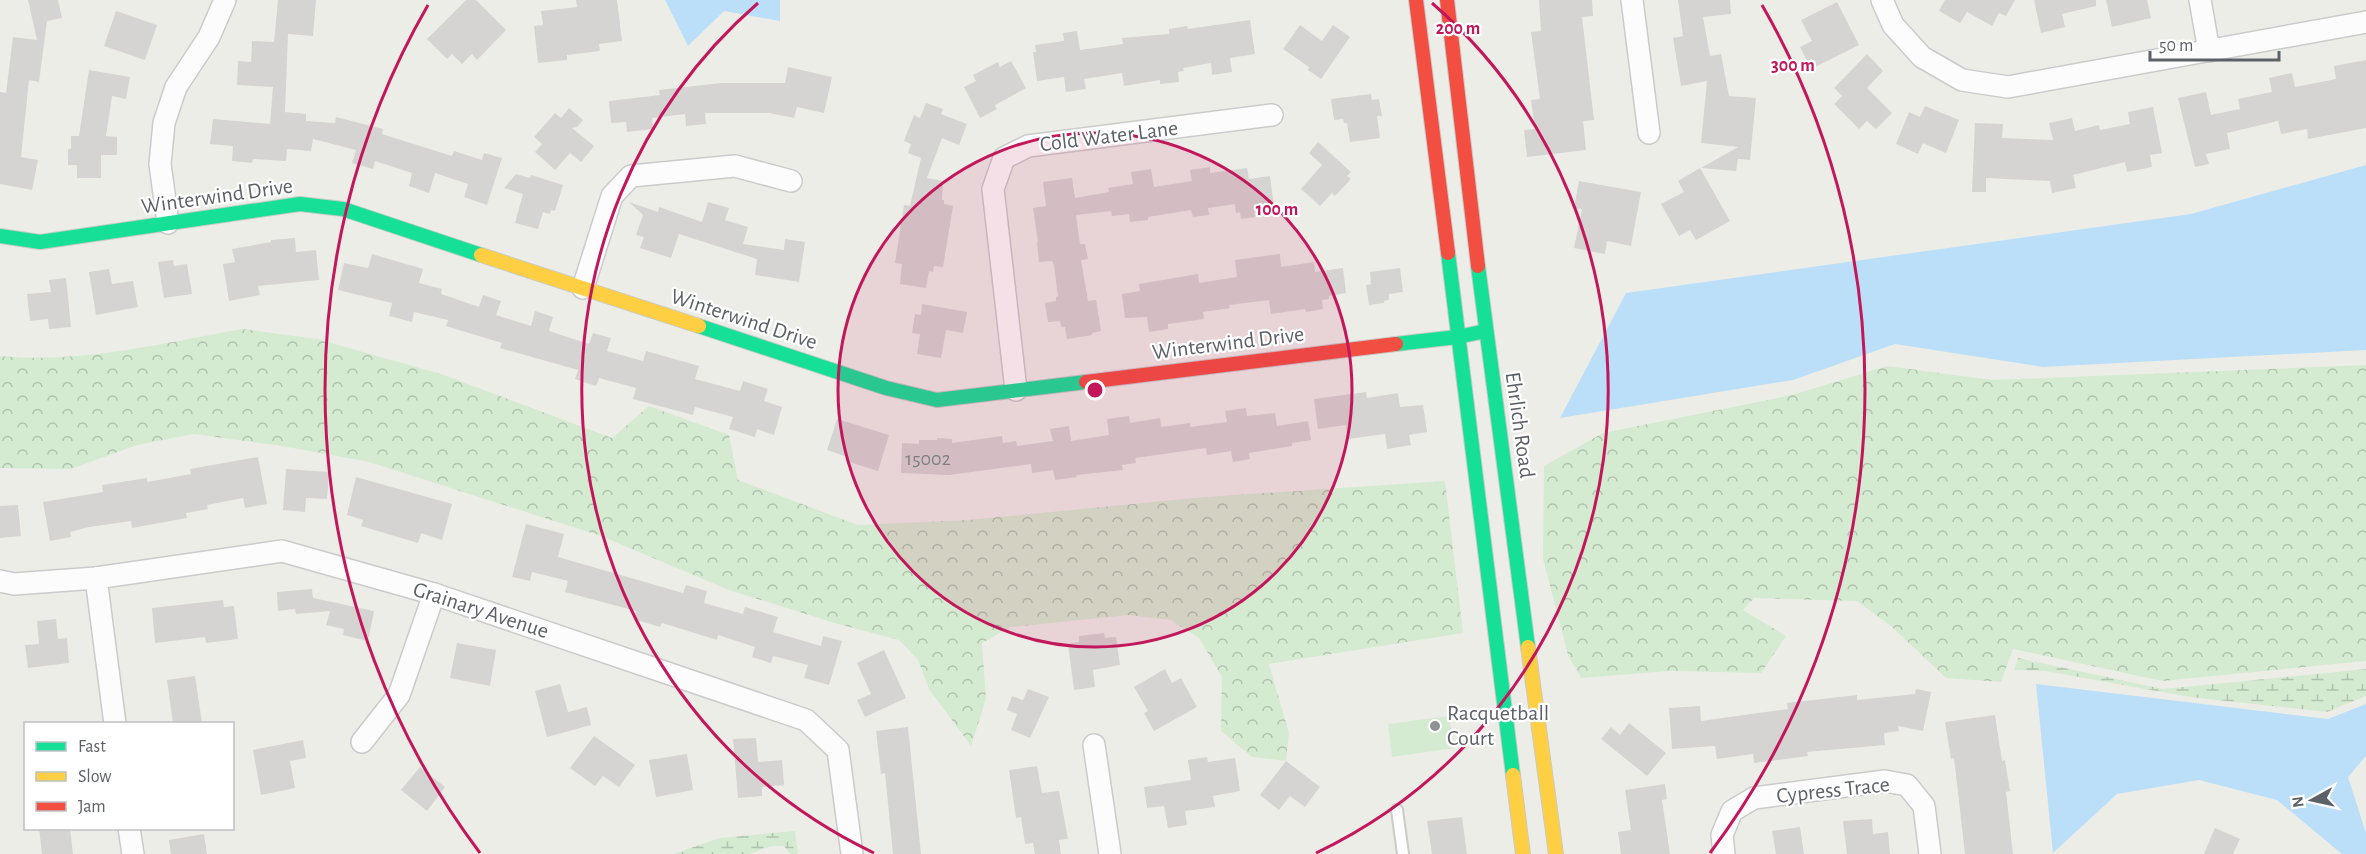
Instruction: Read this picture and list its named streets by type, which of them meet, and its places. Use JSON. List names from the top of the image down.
{
  "streets": {
    "main road": ["Winterwind Drive", "Ehrlich Road"],
    "street": ["Cold Water Lane", "Grainary Avenue", "Cypress Trace"]
  },
  "crossings": [
    ["Cold Water Lane", "Winterwind Drive"],
    ["Winterwind Drive", "Ehrlich Road"]
  ],
  "places": ["Racquetball Court"],
  "house_numbers": ["15002"],
  "legend": ["Fast", "Slow", "Jam"],
  "scale_bar": "50 m",
  "north": "left",
  "rings": ["200 m", "300 m", "100 m"]
}
